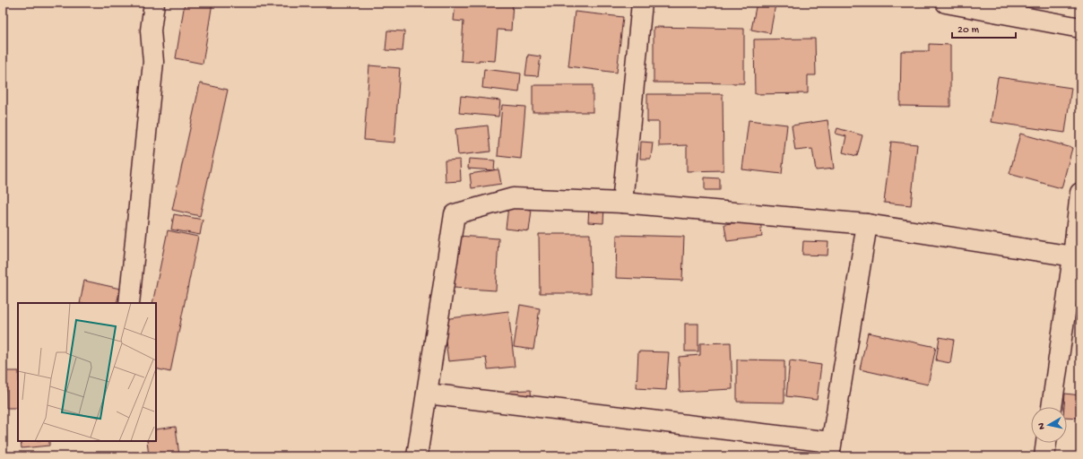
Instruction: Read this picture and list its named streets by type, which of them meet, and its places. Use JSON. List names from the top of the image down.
{
  "scale_bar": "20 m",
  "north": "left"
}
